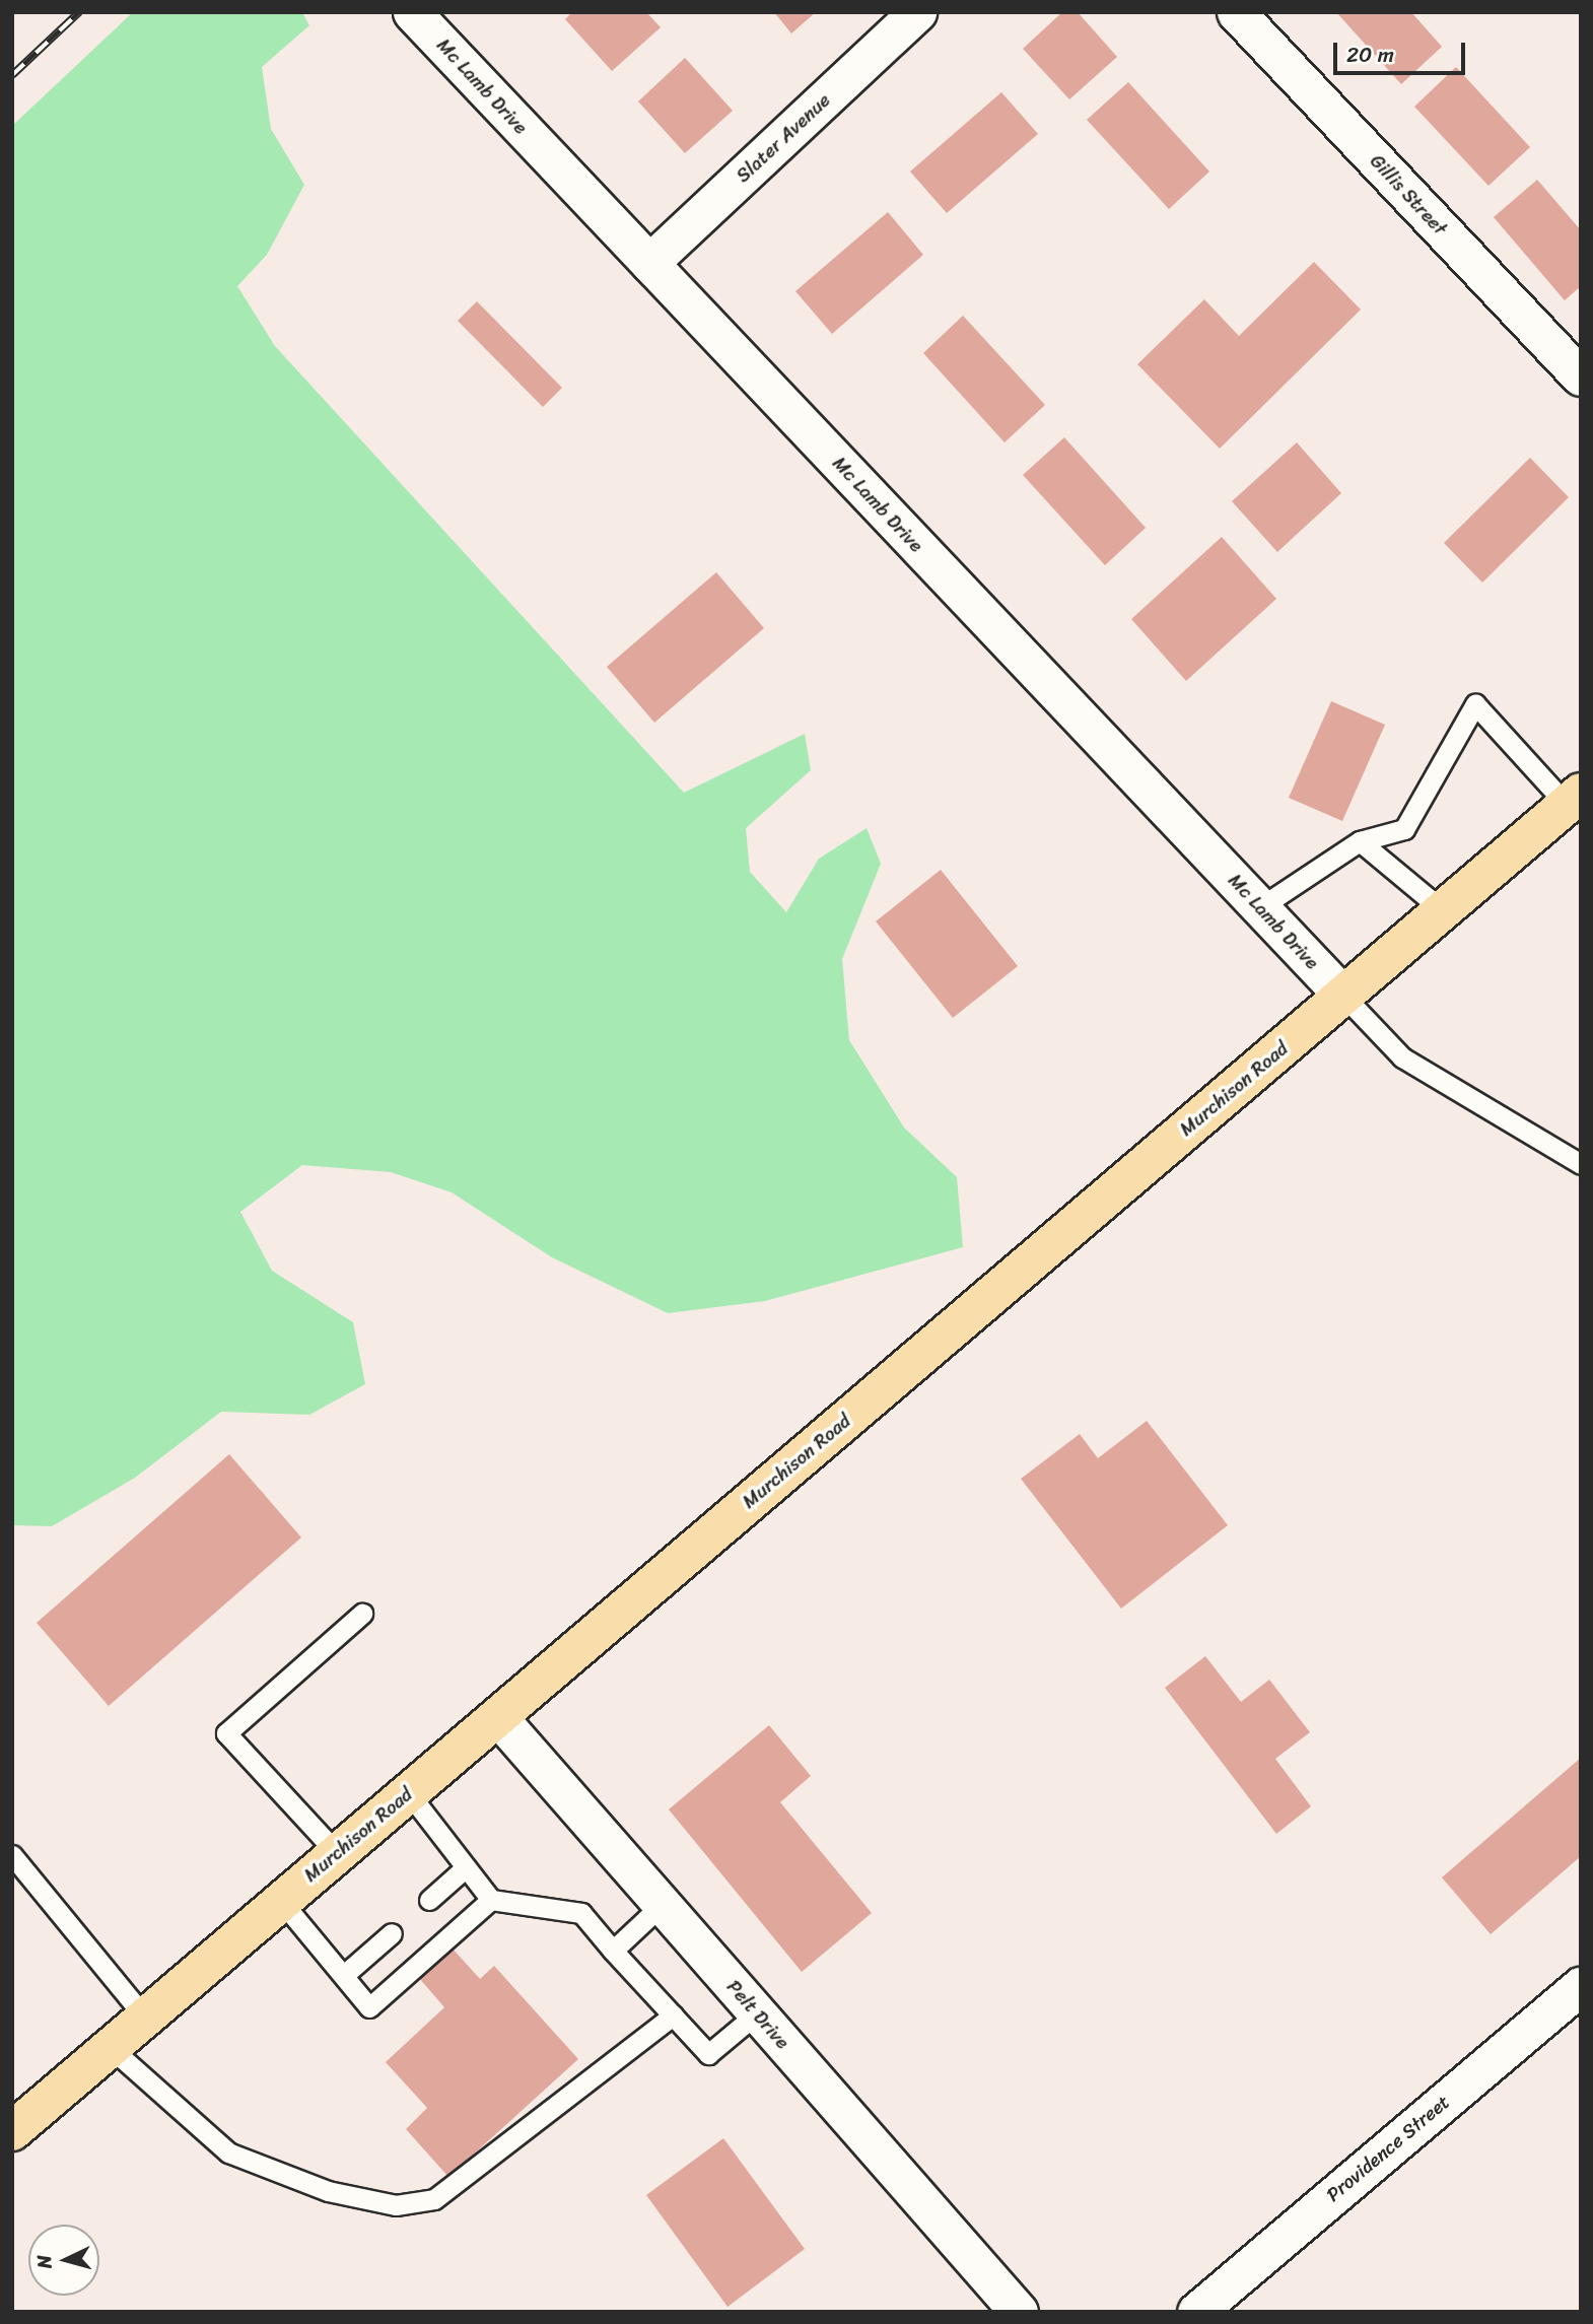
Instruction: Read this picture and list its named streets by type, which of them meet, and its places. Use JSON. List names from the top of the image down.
{
  "streets": {
    "main road": ["Murchison Road"],
    "street": [
      "Mc Lamb Drive",
      "Slater Avenue",
      "Gillis Street",
      "Pelt Drive",
      "Providence Street"
    ]
  },
  "crossings": [
    ["Mc Lamb Drive", "Slater Avenue"],
    ["Mc Lamb Drive", "Murchison Road"],
    ["Murchison Road", "Pelt Drive"]
  ],
  "scale_bar": "20 m",
  "north": "left"
}
